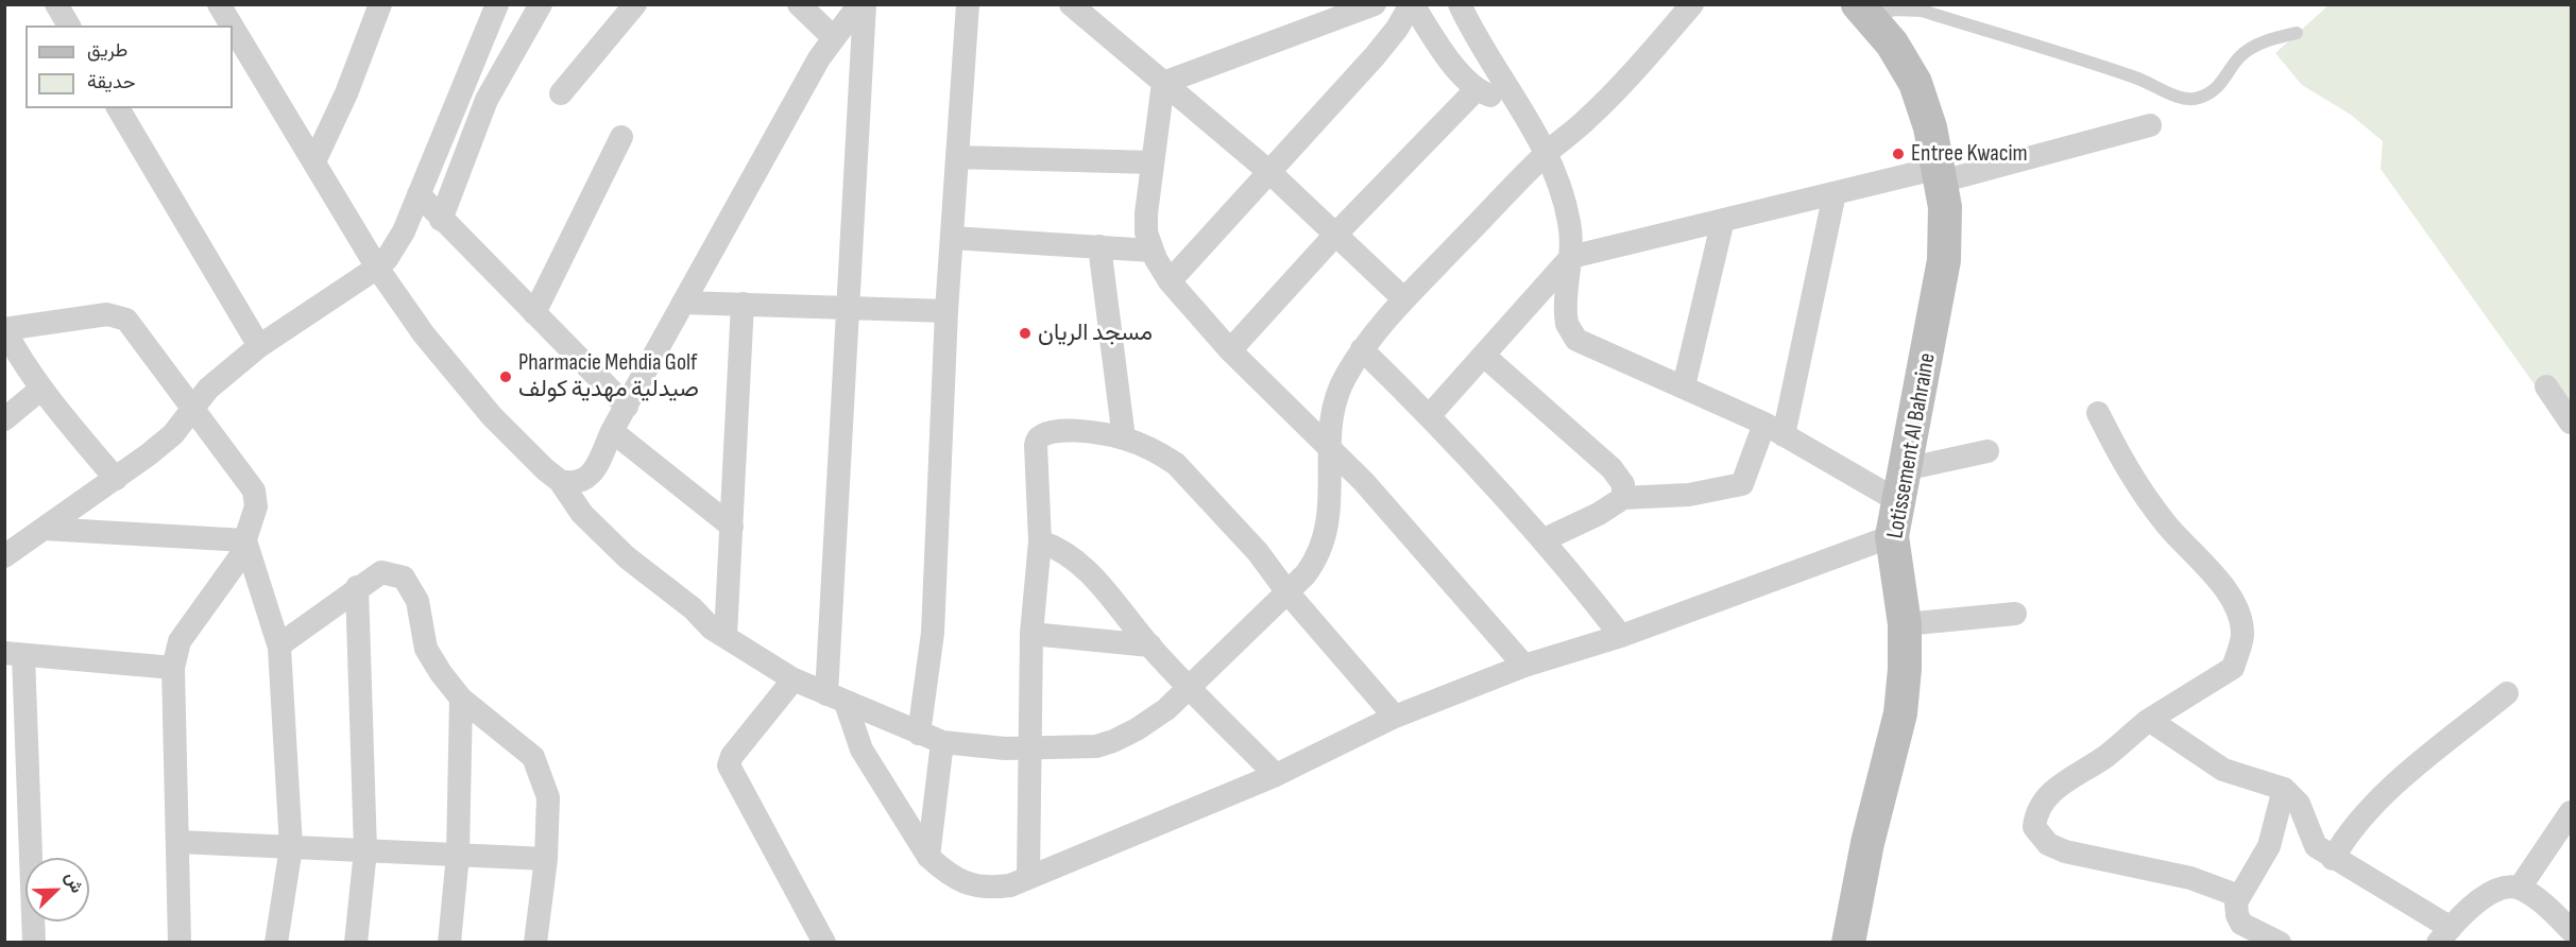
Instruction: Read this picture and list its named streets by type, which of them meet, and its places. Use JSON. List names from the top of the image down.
{
  "streets": {
    "street": ["Lotissement Al Bahraine"]
  },
  "places": ["Entree Kwacim", "مسجد الريان", "Pharmacie Mehdia Golf صيدلية مهدية كولف"],
  "legend": ["طريق", "حديقة"],
  "north": "top right"
}
